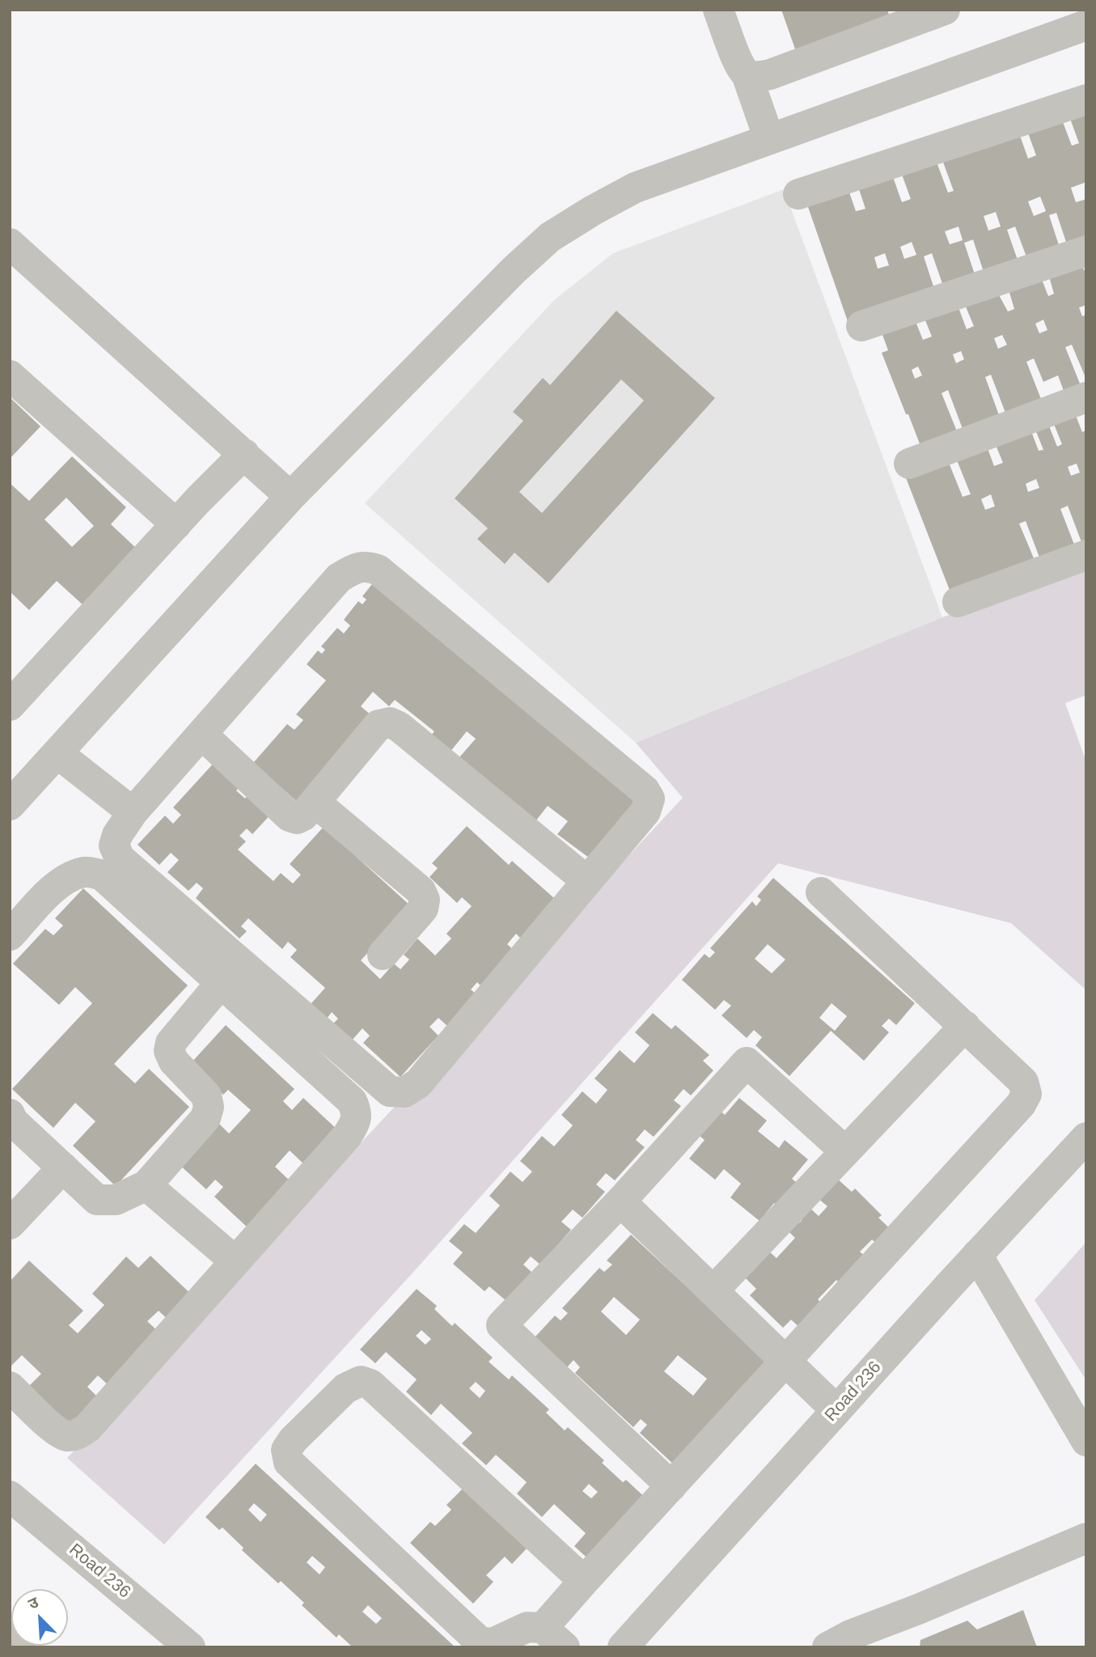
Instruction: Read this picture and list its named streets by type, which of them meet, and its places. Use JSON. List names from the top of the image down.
{
  "streets": {
    "street": ["Road 236"]
  },
  "north": "top left"
}
